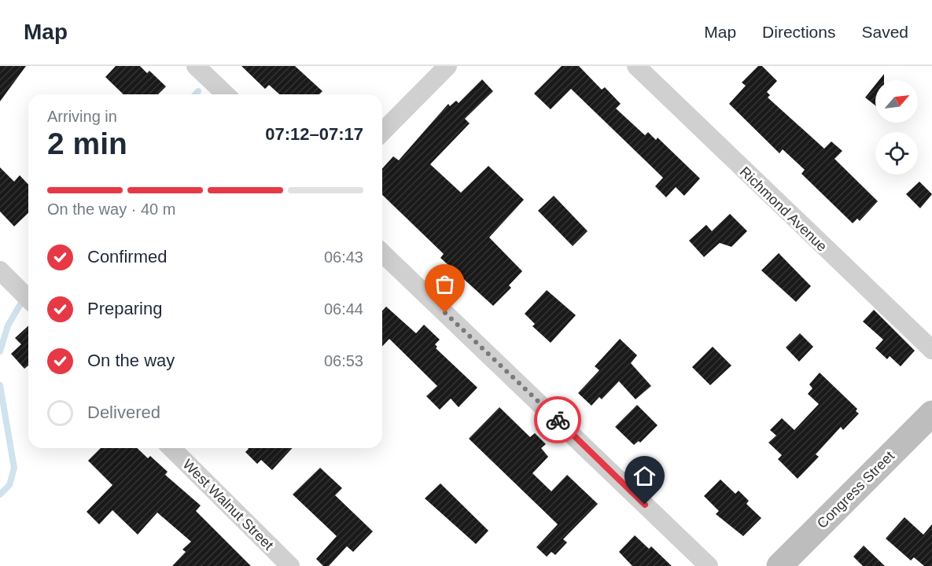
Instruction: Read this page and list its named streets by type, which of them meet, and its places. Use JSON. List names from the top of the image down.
{
  "streets": {
    "main road": ["Congress Street"],
    "street": ["Richmond Avenue", "West Walnut Street"]
  },
  "north": "top right",
  "page": {
    "header": "Map",
    "nav": ["Map", "Directions", "Saved"],
    "heading": ["2 min", "Arriving in", "07:12–07:17"],
    "bar": "On the way · 40 m",
    "list": [
      ["Confirmed", "06:43"],
      ["Preparing", "06:44"],
      ["On the way", "06:53"],
      "Delivered"
    ]
  }
}
